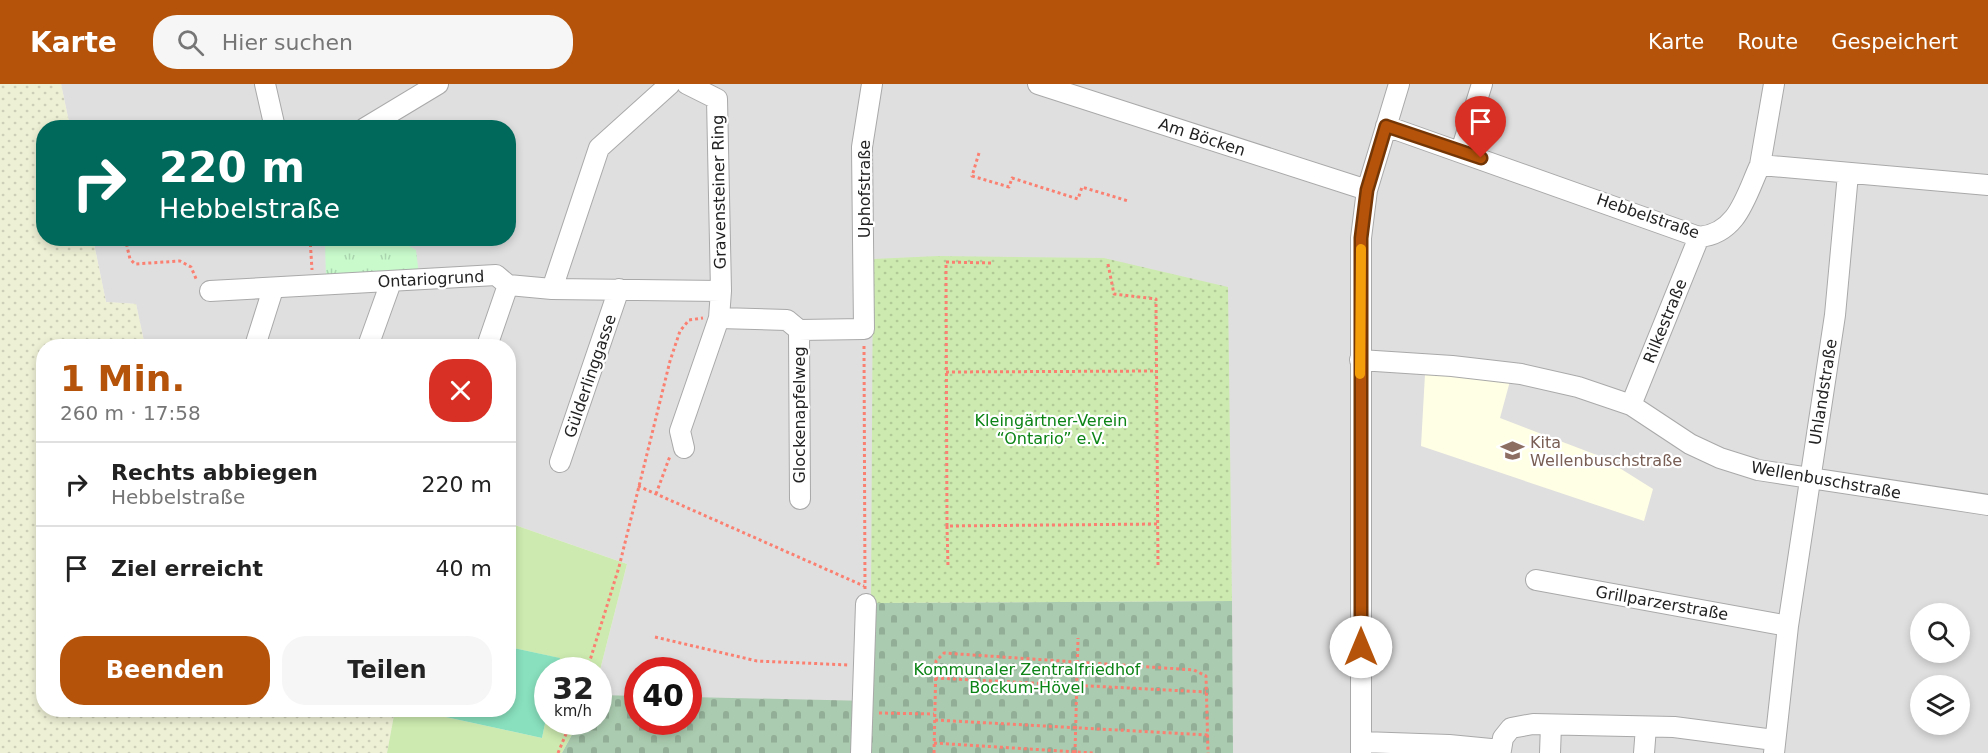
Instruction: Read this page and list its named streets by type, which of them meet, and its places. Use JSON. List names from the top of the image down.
{
  "streets": {
    "street": [
      "Am Böcken",
      "Uphofstraße",
      "Gravensteiner Ring",
      "Hebbelstraße",
      "Ontariogrund",
      "Rilkestraße",
      "Gülderlinggasse",
      "Uhlandstraße",
      "Glockenapfelweg",
      "Wellenbuschstraße",
      "Grillparzerstraße"
    ]
  },
  "crossings": [
    ["Gravensteiner Ring", "Ontariogrund"],
    ["Hebbelstraße", "Rilkestraße"],
    ["Ontariogrund", "Gülderlinggasse"],
    ["Rilkestraße", "Wellenbuschstraße"],
    ["Uhlandstraße", "Wellenbuschstraße"],
    ["Uhlandstraße", "Grillparzerstraße"]
  ],
  "parks": ["Kleingärtner-Verein “Ontario” e.V.", "Kommunaler Zentralfriedhof Bockum-Hövel"],
  "places": {
    "school or university": ["Kita Wellenbuschstraße"]
  },
  "page": {
    "header": "Karte",
    "search": "Hier suchen",
    "nav": ["Karte", "Route", "Gespeichert"],
    "turn": ["220 m", "Hebbelstraße"],
    "heading": ["1 Min.", "260 m · 17:58"],
    "list": [
      {
        "name": "Rechts abbiegen",
        "note": "Hebbelstraße",
        "value": "220 m"
      },
      {
        "name": "Ziel erreicht",
        "value": "40 m"
      }
    ],
    "buttons": ["Beenden", "Teilen"],
    "speed": "32 km/h",
    "limit": "40"
  }
}
